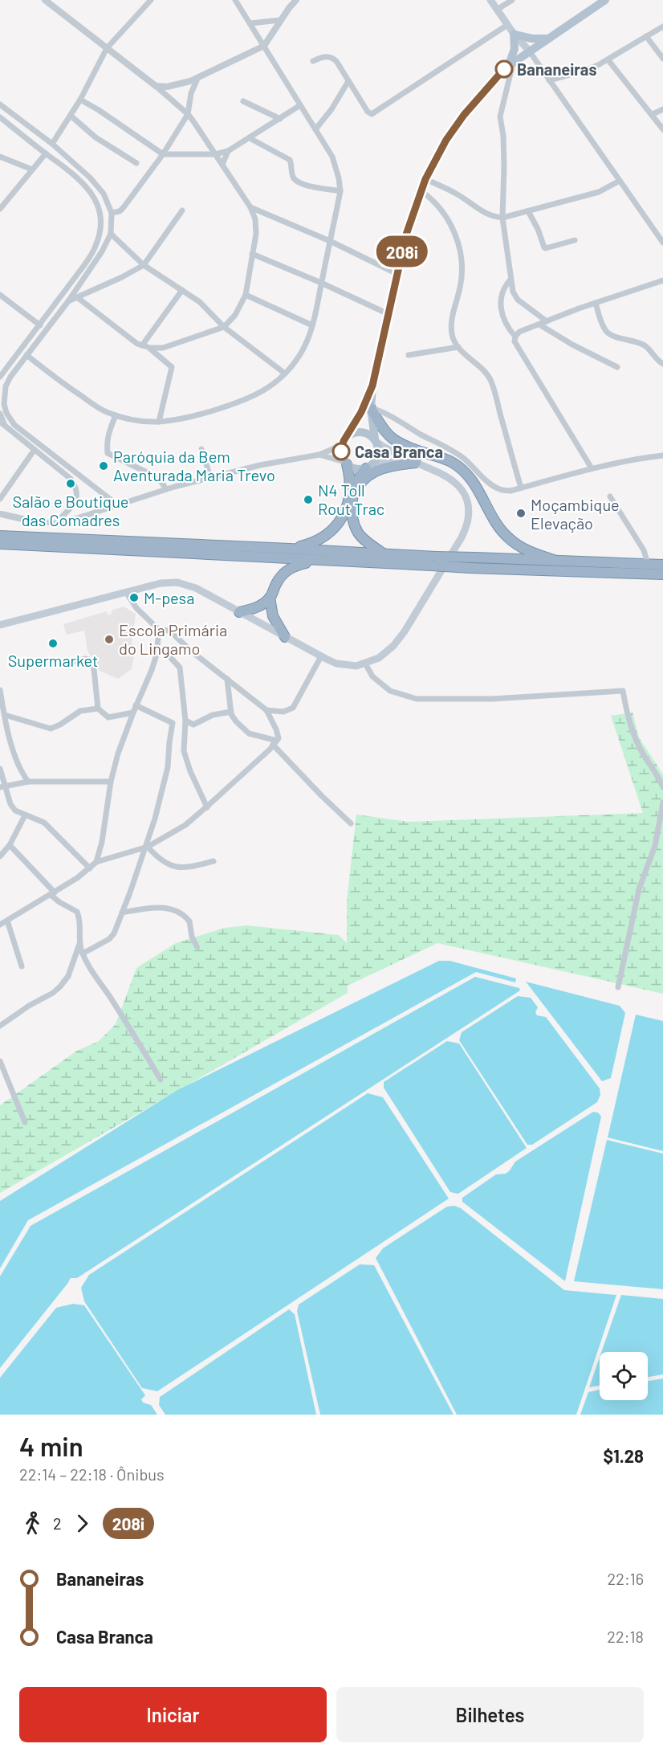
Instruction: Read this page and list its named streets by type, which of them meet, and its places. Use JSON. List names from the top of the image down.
{
  "places": [
    "Bananeiras",
    "Casa Branca",
    "Paróquia da Bem Aventurada Maria Trevo",
    "Salão e Boutique das Comadres",
    "N4 Toll Rout Trac",
    "Moçambique Elevação",
    "M-pesa",
    "Escola Primária do Lingamo",
    "Supermarket"
  ],
  "lines": ["bus line 208i"],
  "page": {
    "on_map": "208i",
    "heading": ["4 min", "22:14 – 22:18 · Ônibus", "$1.28"],
    "legs": ["2", "208i"],
    "list": [
      {
        "name": "Bananeiras",
        "value": "22:16"
      },
      {
        "name": "Casa Branca",
        "value": "22:18"
      }
    ],
    "buttons": ["Iniciar", "Bilhetes"]
  }
}
